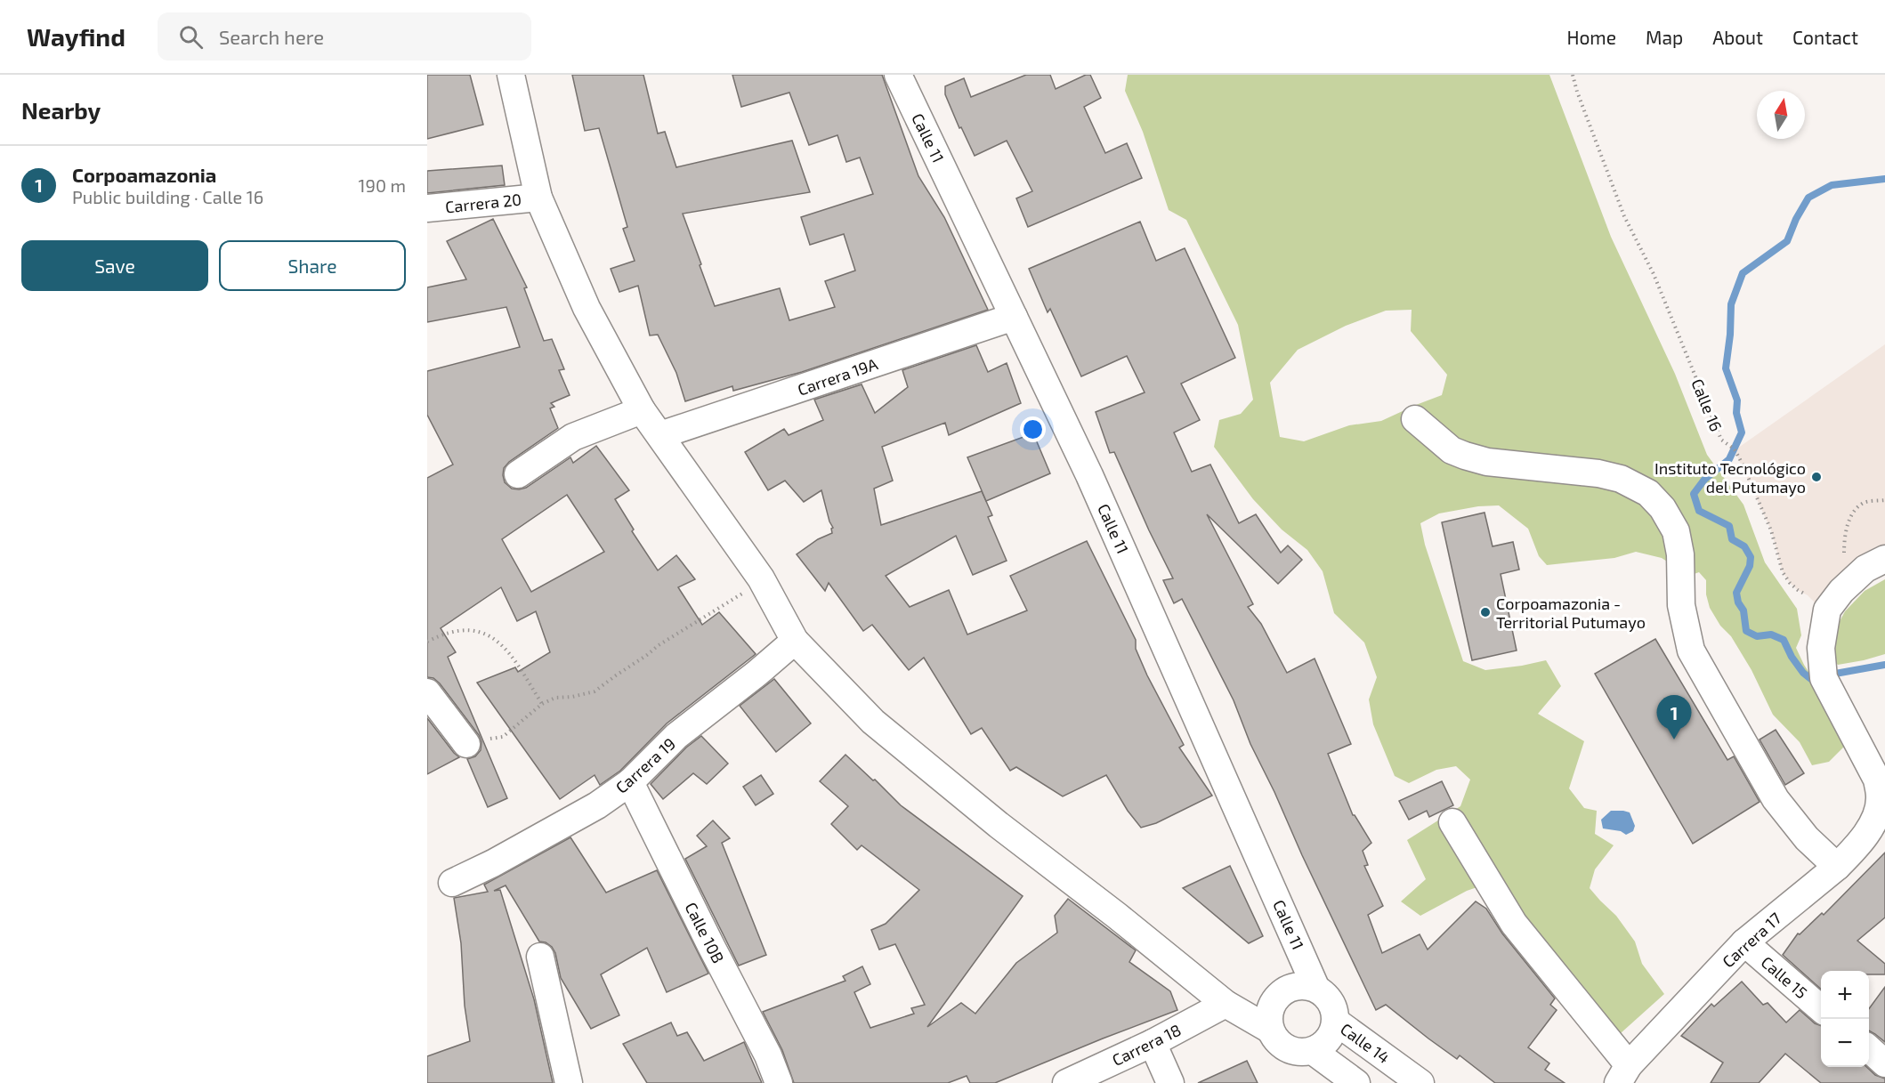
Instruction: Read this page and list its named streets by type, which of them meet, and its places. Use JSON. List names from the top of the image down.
{
  "streets": {
    "street": [
      "Calle 11",
      "Carrera 20",
      "Carrera 19A",
      "Carrera 19",
      "Calle 10B",
      "Carrera 17",
      "Calle 15",
      "Calle 14",
      "Carrera 18"
    ],
    "path": ["Calle 16"]
  },
  "crossings": [
    ["Calle 11", "Carrera 19A"],
    ["Calle 11", "Calle 14"],
    ["Carrera 19", "Calle 10B"],
    ["Carrera 17", "Calle 15"]
  ],
  "places": ["Instituto Tecnológico del Putumayo", "Corpoamazonia - Territorial Putumayo"],
  "north": "top",
  "page": {
    "header": "Wayfind",
    "search": "Search here",
    "nav": [
      "Home",
      "Map",
      "About",
      "Contact"
    ],
    "heading": "Nearby",
    "list": [
      {
        "mark": "1",
        "name": "Corpoamazonia",
        "note": "Public building · Calle 16",
        "value": "190 m"
      }
    ],
    "buttons": ["Save", "Share"],
    "pins": "1",
    "map_buttons": ["+", "−"]
  }
}
